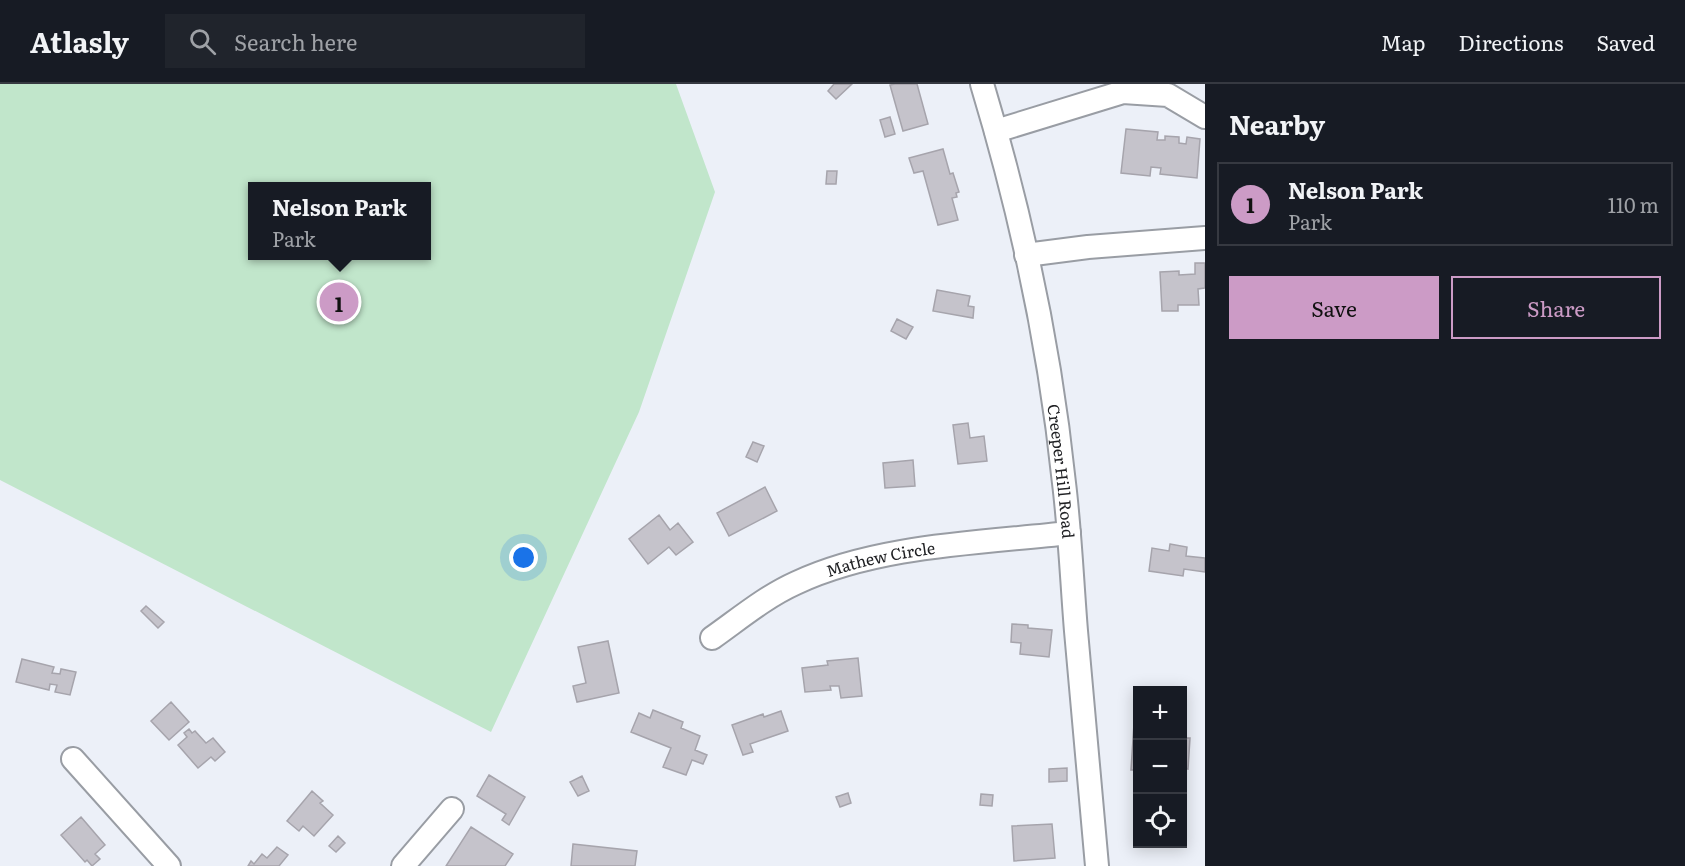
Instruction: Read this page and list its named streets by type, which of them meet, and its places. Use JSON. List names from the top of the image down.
{
  "streets": {
    "street": ["Creeper Hill Road", "Mathew Circle"]
  },
  "crossings": [
    ["Creeper Hill Road", "Mathew Circle"]
  ],
  "page": {
    "header": "Atlasly",
    "search": "Search here",
    "nav": ["Map", "Directions", "Saved"],
    "heading": "Nearby",
    "list": [
      {
        "mark": "1",
        "name": "Nelson Park",
        "note": "Park",
        "value": "110 m"
      }
    ],
    "popup": ["Nelson Park", "Park"],
    "buttons": ["Save", "Share"],
    "pins": "1",
    "map_buttons": ["+", "−"]
  }
}
